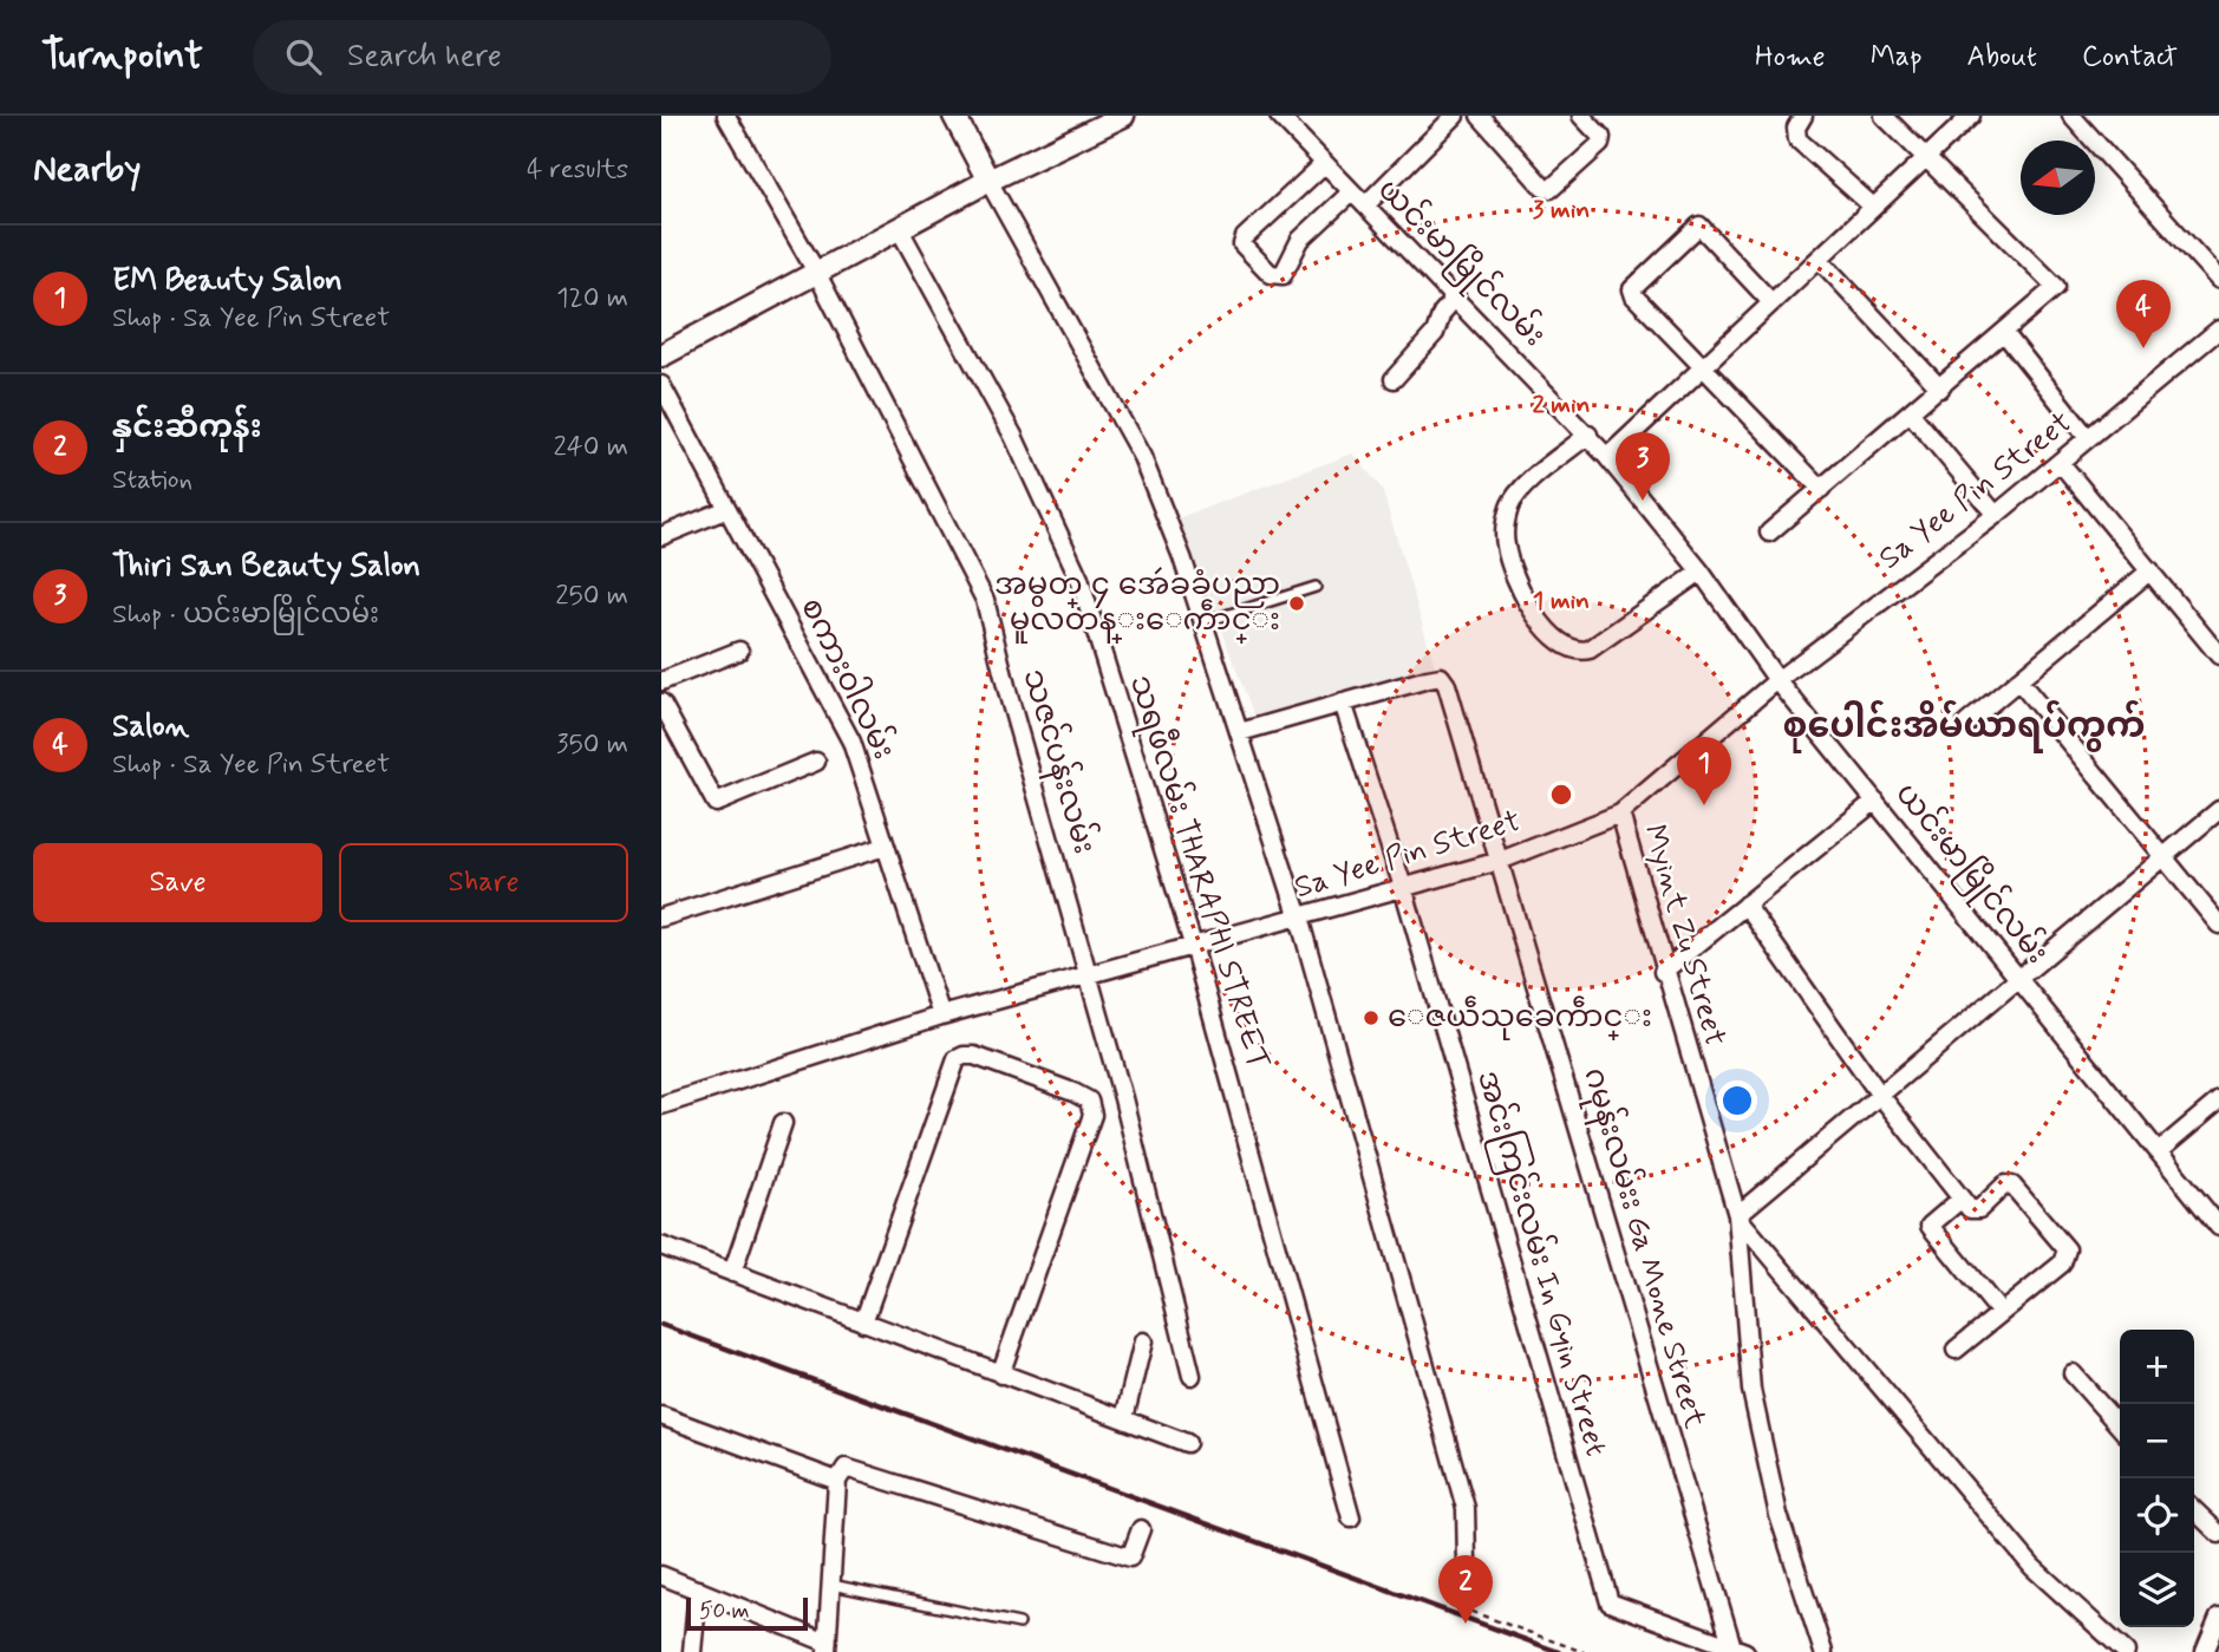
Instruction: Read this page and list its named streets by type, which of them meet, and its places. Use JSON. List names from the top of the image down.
{
  "streets": {
    "street": [
      "ယင်းမာမြိုင်လမ်း",
      "Sa Yee Pin Street",
      "စကားဝါလမ်း",
      "သဇင်ပန်းလမ်း",
      "သရဖီလမ်း THARAPHI STREET",
      "Myint Zu Street",
      "ဂမုန်းလမ်းး Ga Mone Street",
      "အင်းကြင်းလမ်း In Gyin Street"
    ]
  },
  "crossings": [
    ["ယင်းမာမြိုင်လမ်း", "Sa Yee Pin Street"],
    ["Sa Yee Pin Street", "စကားဝါလမ်း"],
    ["Sa Yee Pin Street", "သဇင်ပန်းလမ်း"],
    ["Sa Yee Pin Street", "သရဖီလမ်း THARAPHI STREET"],
    ["Sa Yee Pin Street", "Myint Zu Street"],
    ["Sa Yee Pin Street", "ဂမုန်းလမ်းး Ga Mone Street"],
    ["Sa Yee Pin Street", "အင်းကြင်းလမ်း In Gyin Street"],
    ["ဂမုန်းလမ်းး Ga Mone Street", "အင်းကြင်းလမ်း In Gyin Street"]
  ],
  "districts": ["စုပေါင်းအိမ်ယာရပ်ကွက်"],
  "places": ["အမွတ္ ၄ အေဴခခံပညာ မူလတန္းေကဵာင္း", "ေဇယဵသုခေကဵာင္း"],
  "scale_bar": "50 m",
  "north": "left",
  "page": {
    "header": "Turnpoint",
    "search": "Search here",
    "nav": [
      "Home",
      "Map",
      "About",
      "Contact"
    ],
    "heading": ["Nearby", "4 results"],
    "list": [
      {
        "mark": "1",
        "name": "EM Beauty Salon",
        "note": "Shop · Sa Yee Pin Street",
        "value": "120 m"
      },
      {
        "mark": "2",
        "name": "နှင်းဆီကုန်း",
        "note": "Station",
        "value": "240 m"
      },
      {
        "mark": "3",
        "name": "Thiri San Beauty Salon",
        "note": "Shop · ယင်းမာမြိုင်လမ်း",
        "value": "250 m"
      },
      {
        "mark": "4",
        "name": "Salon",
        "note": "Shop · Sa Yee Pin Street",
        "value": "350 m"
      }
    ],
    "pins": [
      "4",
      "3",
      "1",
      "2"
    ],
    "buttons": ["Save", "Share"],
    "map_buttons": ["+", "−"],
    "scale": "50 m"
  },
  "rings": ["3 min", "2 min", "1 min"]
}
